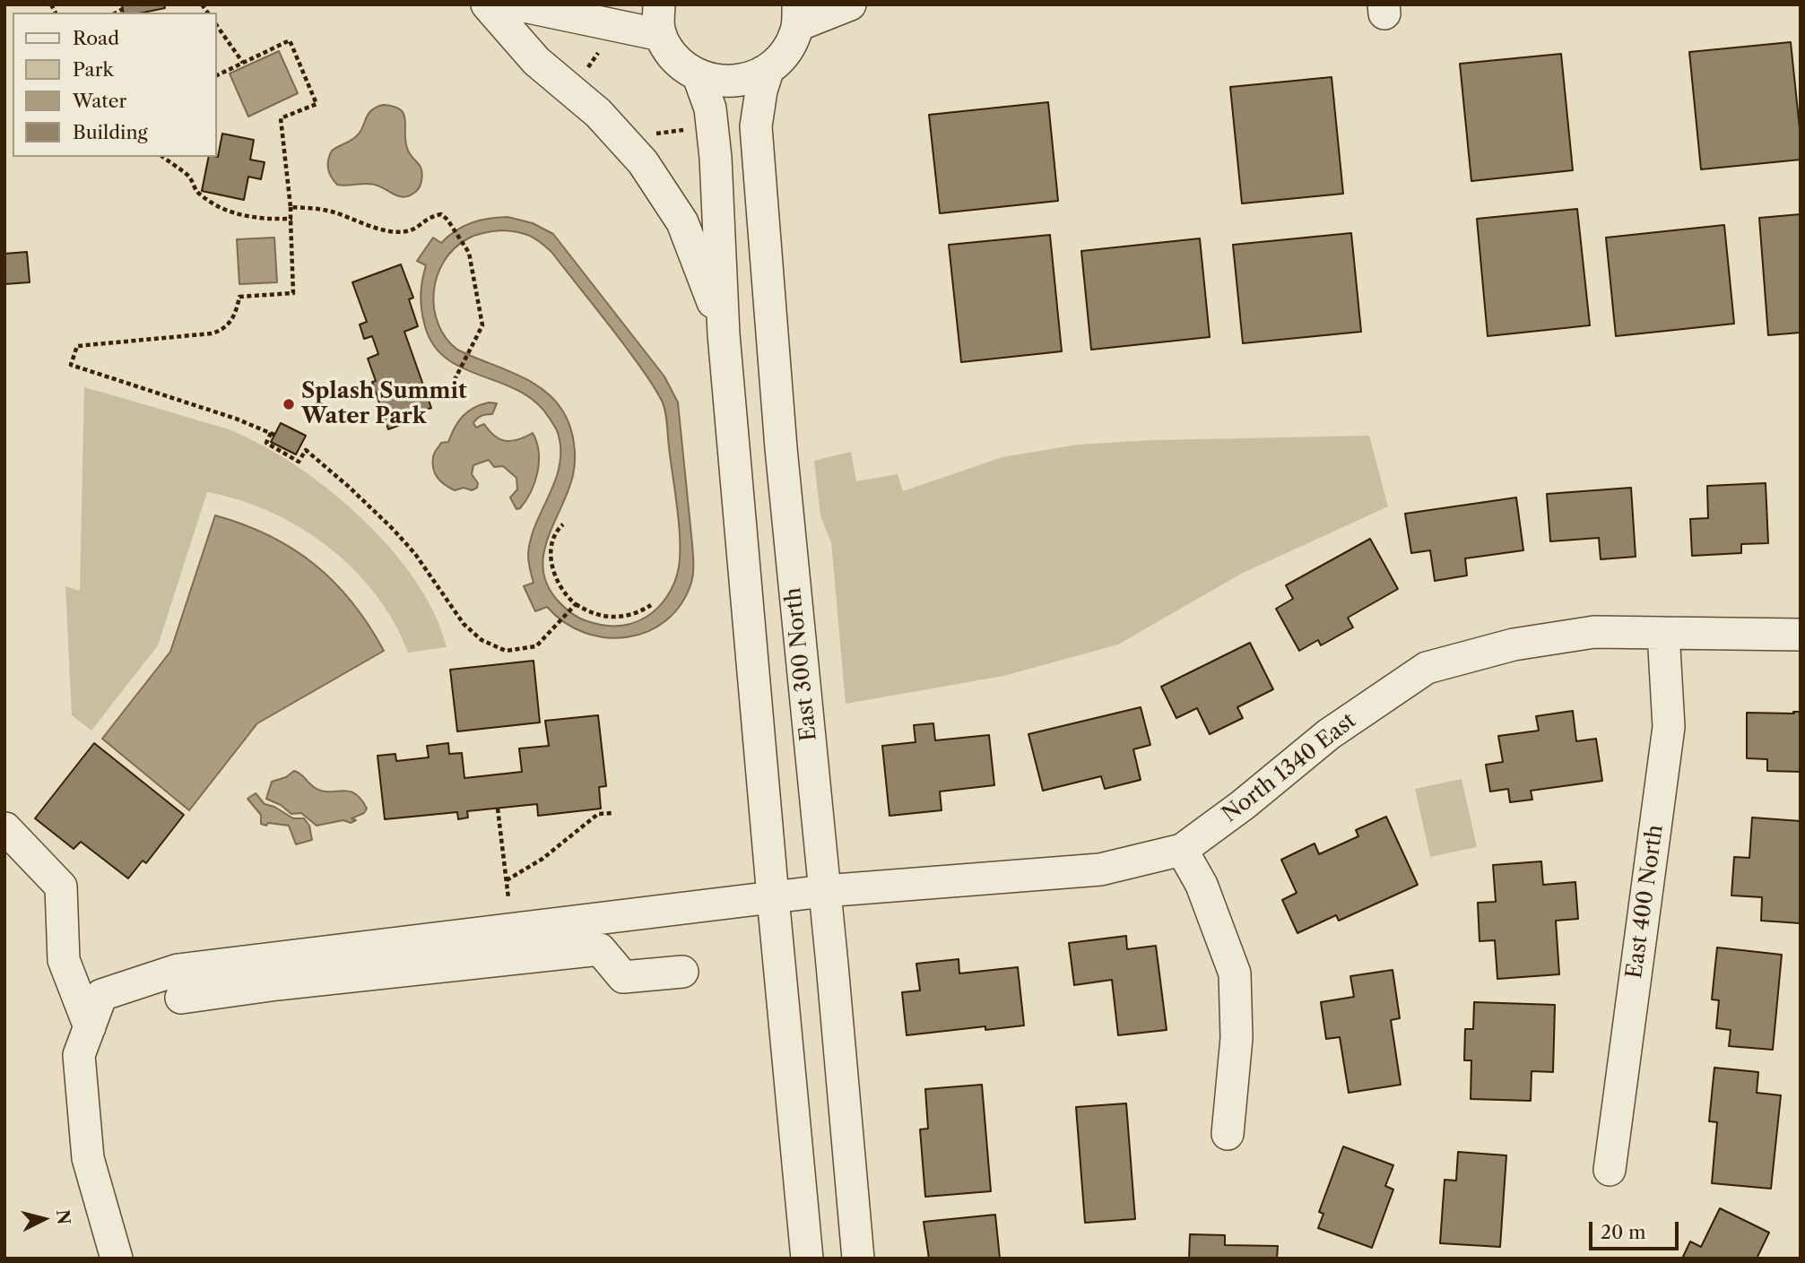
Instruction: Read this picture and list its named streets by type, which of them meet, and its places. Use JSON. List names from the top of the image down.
{
  "streets": {
    "street": ["East 300 North", "North 1340 East", "East 400 North"]
  },
  "crossings": [
    ["East 300 North", "North 1340 East"],
    ["North 1340 East", "East 400 North"]
  ],
  "places": ["Splash Summit Water Park"],
  "legend": [
    "Road",
    "Park",
    "Water",
    "Building"
  ],
  "scale_bar": "20 m",
  "north": "right"
}
